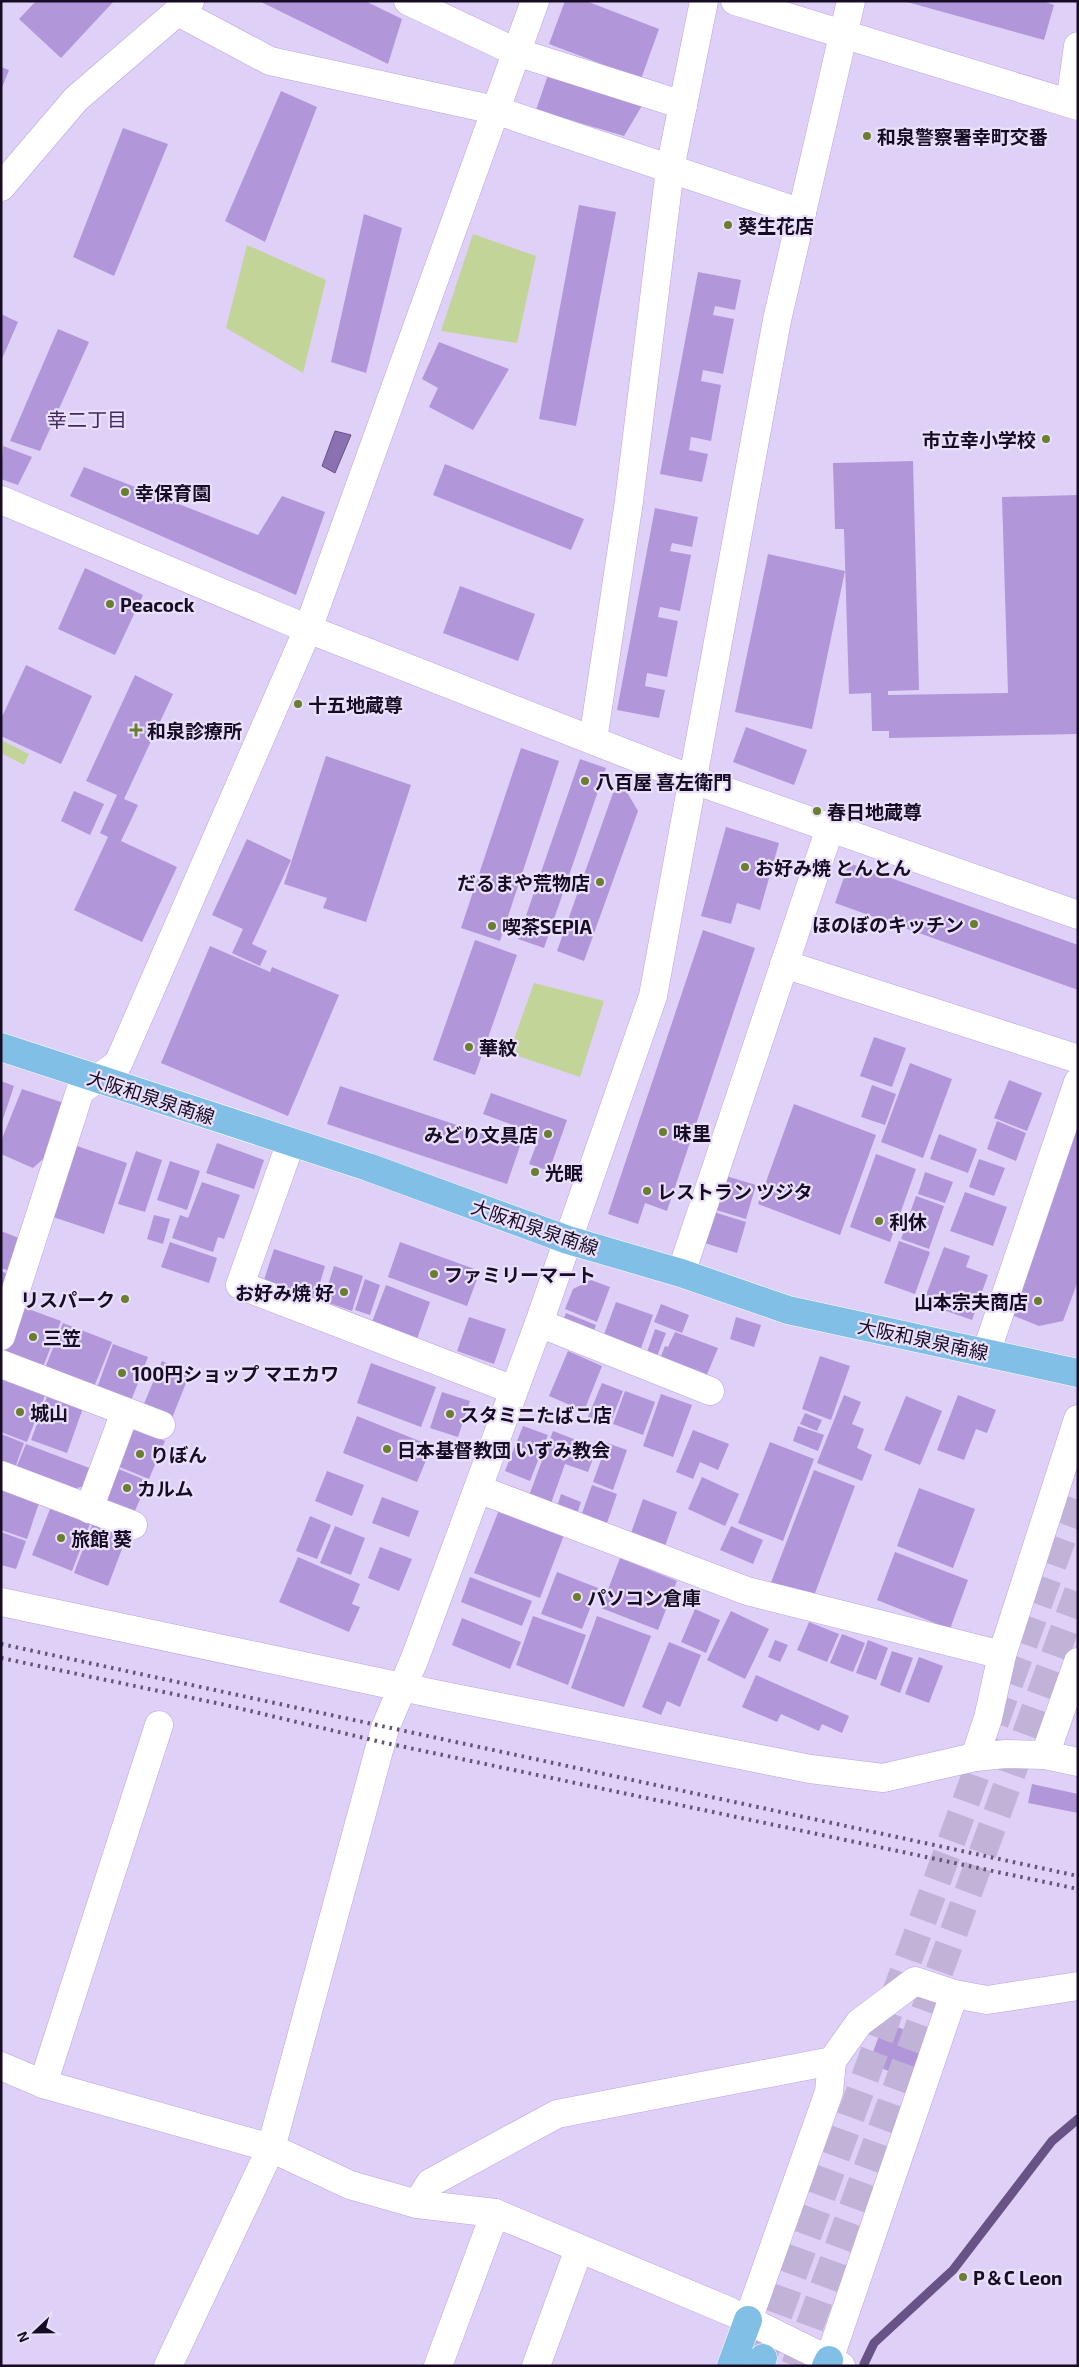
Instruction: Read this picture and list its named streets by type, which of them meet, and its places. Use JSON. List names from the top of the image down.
{
  "streets": {
    "main road": ["大阪和泉泉南線"]
  },
  "districts": ["幸二丁目"],
  "places": {
    "other": [
      "和泉警察署幸町交番",
      "葵生花店",
      "市立幸小学校",
      "幸保育園",
      "Peacock",
      "十五地蔵尊",
      "八百屋 喜左衛門",
      "春日地蔵尊",
      "お好み焼 とんとん",
      "だるまや荒物店",
      "ほのぼのキッチン",
      "喫茶SEPIA",
      "華紋",
      "味里",
      "みどり文具店",
      "光眠",
      "レストラン ツジタ",
      "利休",
      "ファミリーマート",
      "お好み焼 好",
      "リスパーク",
      "山本宗夫商店",
      "三笠",
      "100円ショップ マエカワ",
      "城山",
      "スタミニたばこ店",
      "日本基督教団 いずみ教会",
      "りぼん",
      "カルム",
      "旅館 葵",
      "パソコン倉庫",
      "P＆C Leon"
    ],
    "health": ["和泉診療所"]
  },
  "north": "left"
}
